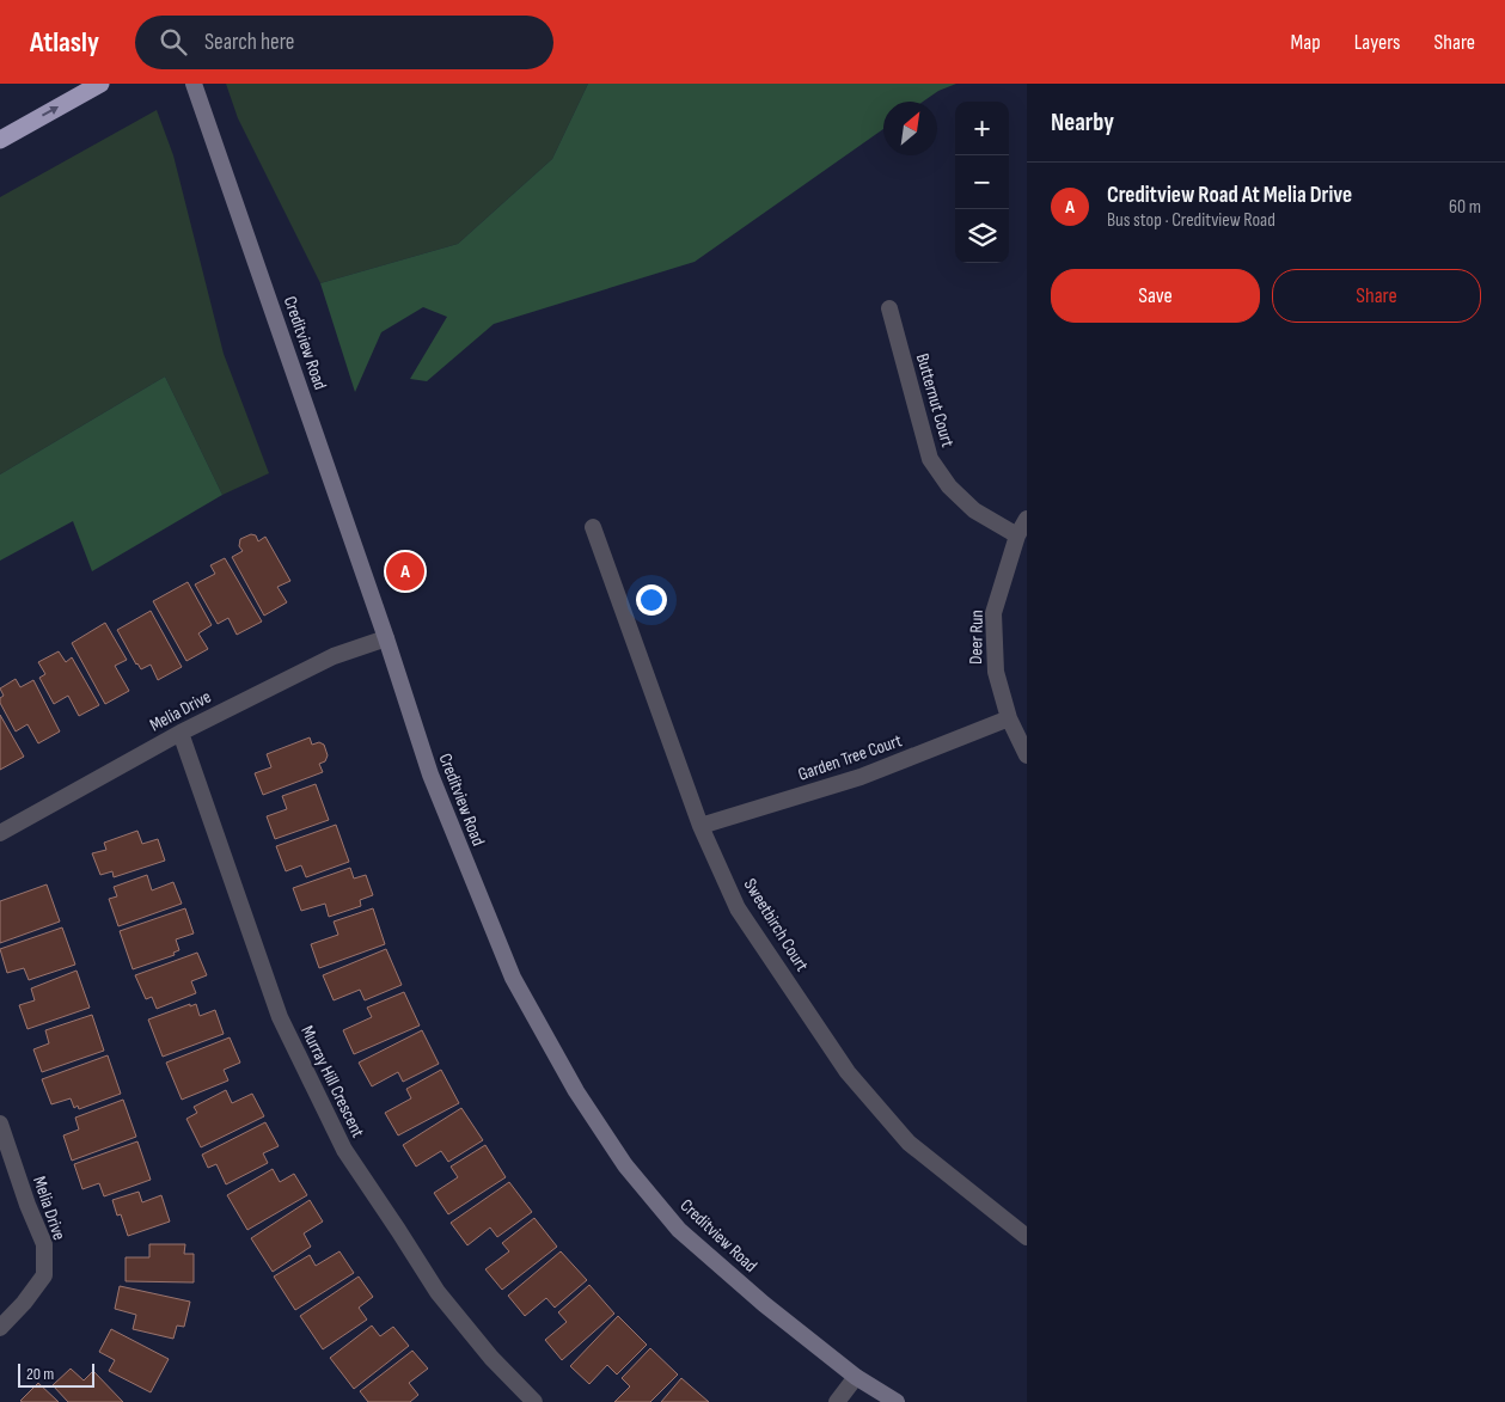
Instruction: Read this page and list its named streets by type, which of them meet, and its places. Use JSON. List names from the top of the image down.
{
  "streets": {
    "main road": ["Creditview Road"],
    "street": [
      "Butternut Court",
      "Deer Run",
      "Melia Drive",
      "Garden Tree Court",
      "Sweetbirch Court",
      "Murray Hill Crescent"
    ]
  },
  "crossings": [
    ["Creditview Road", "Melia Drive"],
    ["Butternut Court", "Deer Run"],
    ["Deer Run", "Garden Tree Court"],
    ["Melia Drive", "Murray Hill Crescent"],
    ["Garden Tree Court", "Sweetbirch Court"]
  ],
  "scale_bar": "20 m",
  "north": "top right",
  "page": {
    "header": "Atlasly",
    "search": "Search here",
    "nav": ["Map", "Layers", "Share"],
    "heading": "Nearby",
    "map_buttons": ["+", "−"],
    "list": [
      {
        "mark": "A",
        "name": "Creditview Road At Melia Drive",
        "note": "Bus stop · Creditview Road",
        "value": "60 m"
      }
    ],
    "buttons": ["Save", "Share"],
    "pins": "A",
    "scale": "20 m"
  }
}
